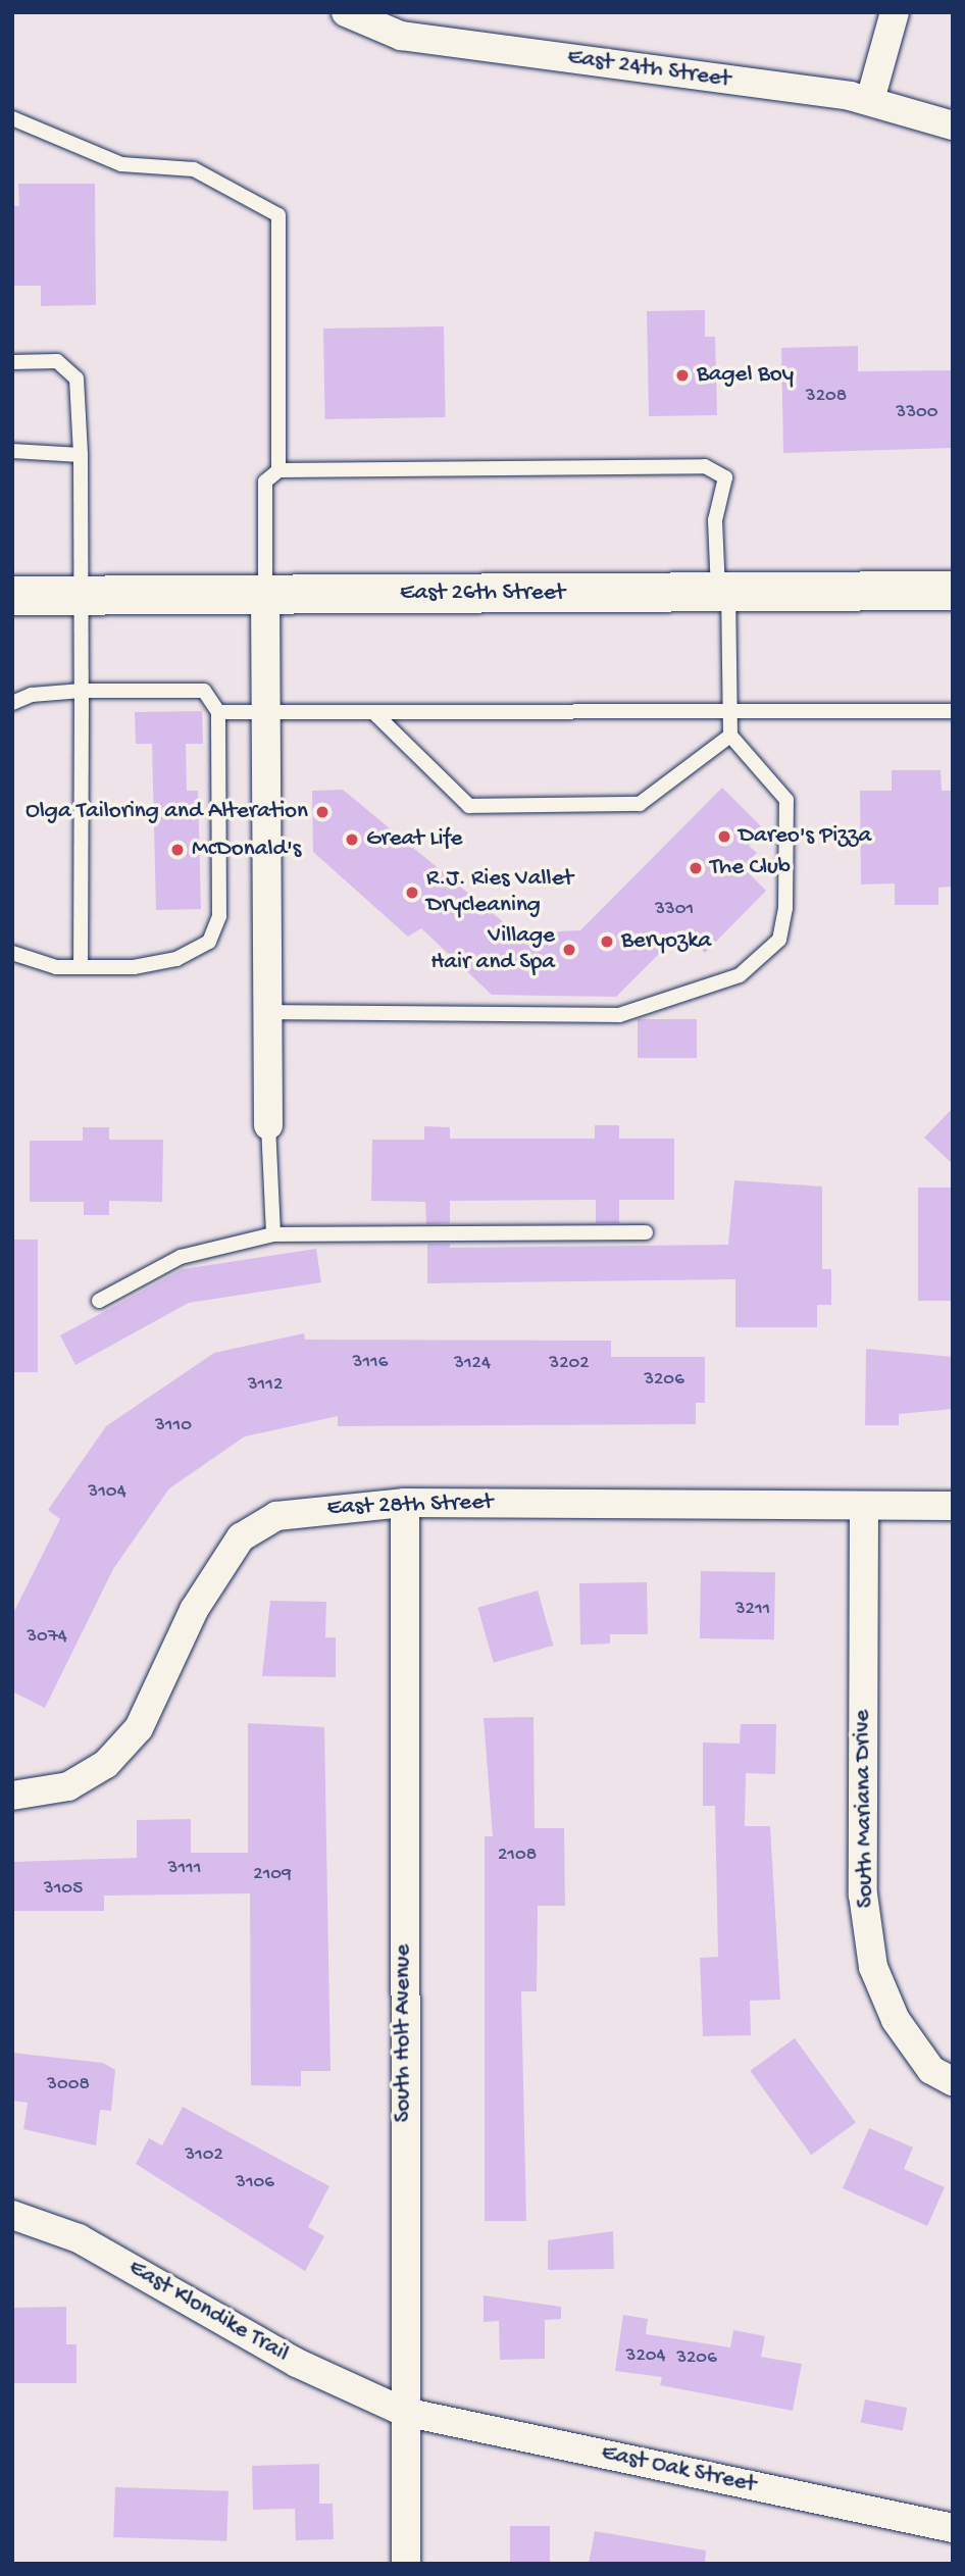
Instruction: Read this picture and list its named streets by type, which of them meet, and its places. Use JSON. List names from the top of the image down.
{
  "streets": {
    "main road": ["East 26th Street"],
    "street": [
      "East 24th Street",
      "East 28th Street",
      "South Mariana Drive",
      "South Holt Avenue",
      "East Klondike Trail",
      "East Oak Street"
    ]
  },
  "crossings": [
    ["East 28th Street", "South Mariana Drive"],
    ["East 28th Street", "South Holt Avenue"],
    ["South Holt Avenue", "East Klondike Trail"],
    ["South Holt Avenue", "East Oak Street"],
    ["East Klondike Trail", "East Oak Street"]
  ],
  "places": [
    "Bagel Boy",
    "Olga Tailoring and Alteration",
    "Dareo's Pizza",
    "Great Life",
    "McDonald's",
    "The Club",
    "R.J. Ries Vallet Drycleaning",
    "Beryozka",
    "Village Hair and Spa"
  ],
  "house_numbers": [
    "3208",
    "3300",
    "3301",
    "3116",
    "3124",
    "3202",
    "3206",
    "3112",
    "3110",
    "3104",
    "3211",
    "3074",
    "2108",
    "3111",
    "2109",
    "3105",
    "3008",
    "3102",
    "3106",
    "3204",
    "3206"
  ]
}
